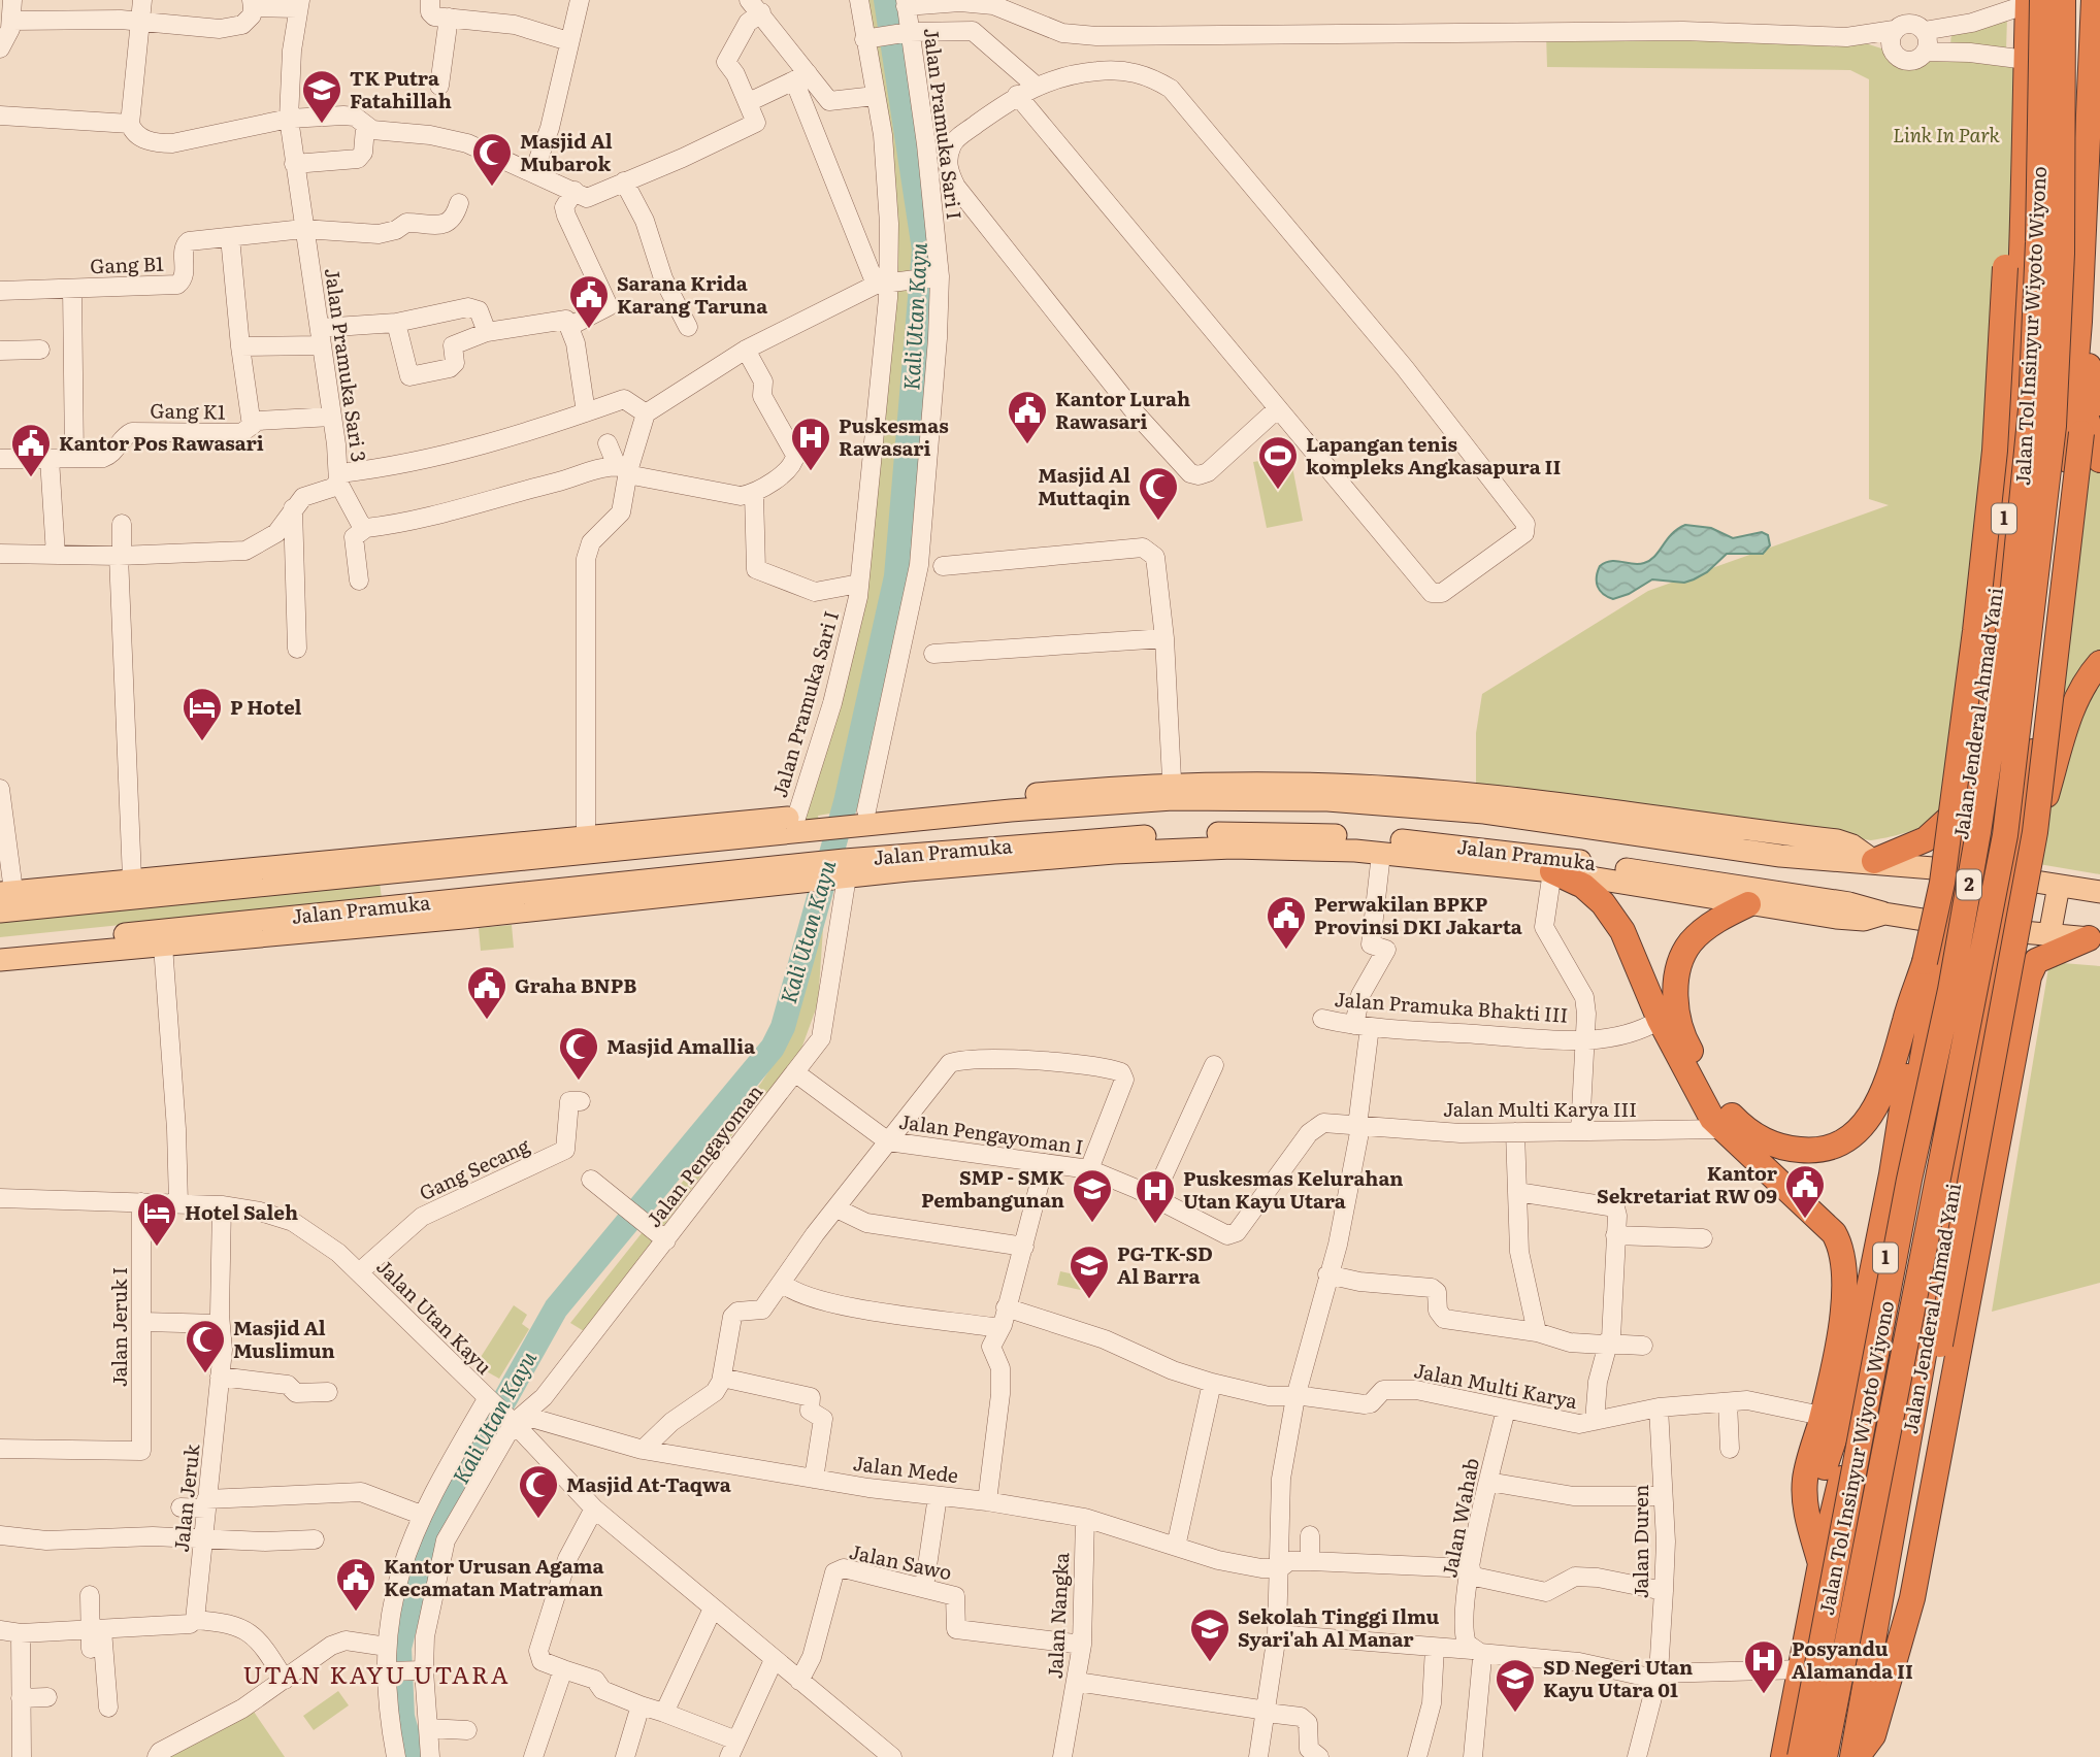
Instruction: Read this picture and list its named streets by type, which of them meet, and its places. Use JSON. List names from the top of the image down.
{
  "streets": {
    "highway": [
      "Jalan Tol Insinyur Wiyoto Wiyono",
      "1",
      "Jalan Jenderal Ahmad Yani",
      "2"
    ],
    "main road": ["Jalan Pramuka"],
    "street": [
      "Jalan Pramuka Sari I",
      "Gang B1",
      "Jalan Pramuka Sari 3",
      "Gang K1",
      "Jalan Pramuka Bhakti III",
      "Jalan Multi Karya III",
      "Jalan Pengayoman I",
      "Jalan Pengayoman",
      "Gang Secang",
      "Jalan Utan Kayu",
      "Jalan Jeruk I",
      "Jalan Multi Karya",
      "Jalan Mede",
      "Jalan Jeruk",
      "Jalan Wahab",
      "Jalan Duren",
      "Jalan Sawo",
      "Jalan Nangka"
    ]
  },
  "crossings": [
    ["Jalan Pramuka Sari I", "Jalan Pramuka"],
    ["Gang B1", "Jalan Pramuka Sari 3"],
    ["Jalan Tol Insinyur Wiyoto Wiyono", "Jalan Jenderal Ahmad Yani"],
    ["Jalan Pramuka Sari 3", "Gang K1"],
    ["Jalan Jenderal Ahmad Yani", "Jalan Pramuka"],
    ["Jalan Pramuka", "Jalan Pengayoman"],
    ["Jalan Multi Karya III", "Jalan Pengayoman I"],
    ["Jalan Pengayoman I", "Jalan Pengayoman"],
    ["Jalan Pengayoman", "Jalan Utan Kayu"],
    ["Jalan Pengayoman", "Jalan Mede"],
    ["Gang Secang", "Jalan Utan Kayu"],
    ["Jalan Utan Kayu", "Jalan Jeruk I"],
    ["Jalan Utan Kayu", "Jalan Mede"],
    ["Jalan Utan Kayu", "Jalan Jeruk"],
    ["Jalan Utan Kayu", "Jalan Sawo"],
    ["Jalan Multi Karya", "Jalan Wahab"],
    ["Jalan Multi Karya", "Jalan Duren"],
    ["Jalan Mede", "Jalan Wahab"],
    ["Jalan Mede", "Jalan Duren"],
    ["Jalan Mede", "Jalan Nangka"],
    ["Jalan Sawo", "Jalan Nangka"]
  ],
  "districts": ["UTAN KAYU UTARA"],
  "water": ["Kali Utan Kayu"],
  "parks": ["Link In Park"],
  "places": {
    "school or university": [
      "TK Putra Fatahillah",
      "SMP - SMK Pembangunan",
      "PG-TK-SD Al Barra",
      "Sekolah Tinggi Ilmu Syari'ah Al Manar",
      "SD Negeri Utan Kayu Utara 01"
    ],
    "mosque": [
      "Masjid Al Mubarok",
      "Masjid Al Muttaqin",
      "Masjid Amallia",
      "Masjid Al Muslimun",
      "Masjid At-Taqwa"
    ],
    "public building": [
      "Sarana Krida Karang Taruna",
      "Kantor Lurah Rawasari",
      "Kantor Pos Rawasari",
      "Perwakilan BPKP Provinsi DKI Jakarta",
      "Graha BNPB",
      "Kantor Sekretariat RW 09",
      "Kantor Urusan Agama Kecamatan Matraman"
    ],
    "hospital": ["Puskesmas Rawasari", "Puskesmas Kelurahan Utan Kayu Utara", "Posyandu Alamanda II"],
    "sports": ["Lapangan tenis kompleks Angkasapura II"],
    "hotel": ["P Hotel", "Hotel Saleh"]
  }
}
